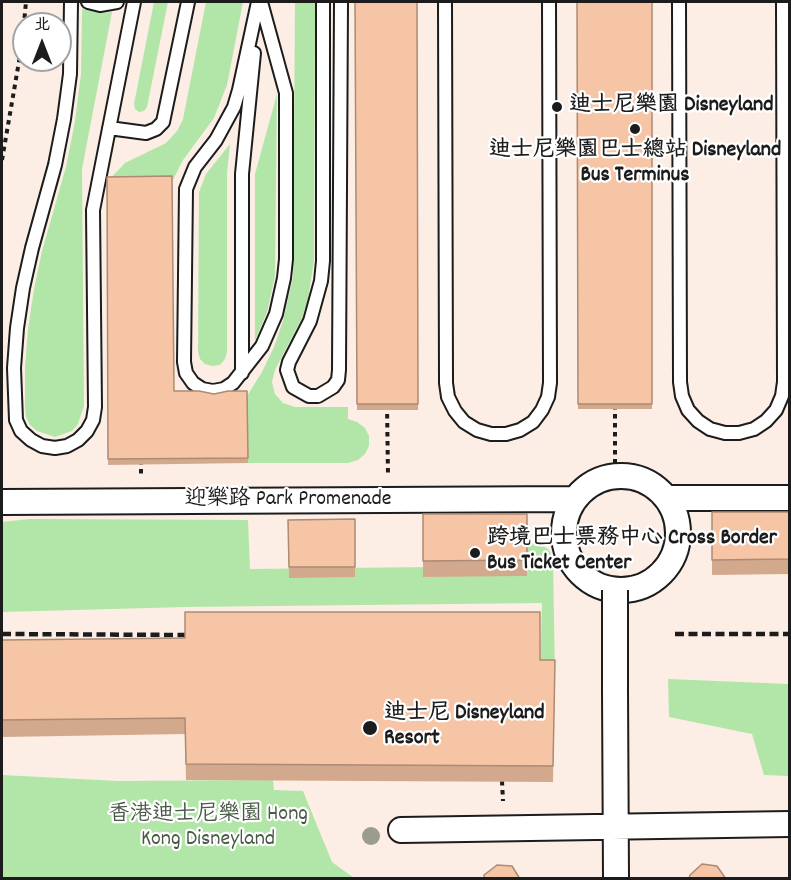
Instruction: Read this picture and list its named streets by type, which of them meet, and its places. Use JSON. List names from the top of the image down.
{
  "streets": {
    "street": ["迎樂路 Park Promenade"]
  },
  "parks": ["香港迪士尼樂園 Hong Kong Disneyland"],
  "places": [
    "迪士尼樂園 Disneyland",
    "迪士尼樂園巴士總站 Disneyland Bus Terminus",
    "跨境巴士票務中心 Cross Border Bus Ticket Center",
    "迪士尼 Disneyland Resort"
  ],
  "north": "top"
}
